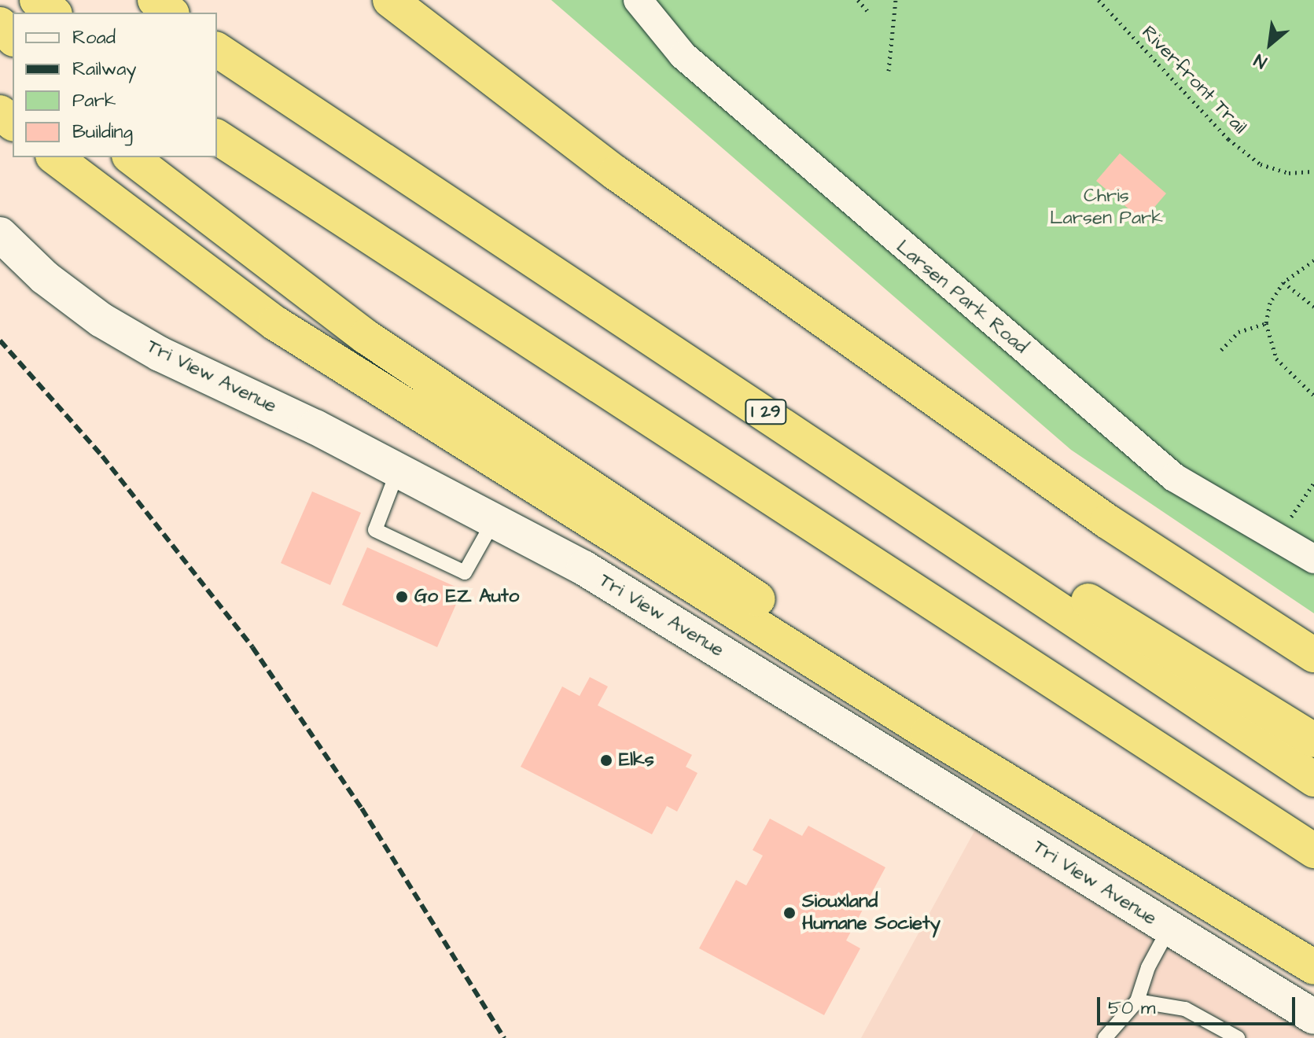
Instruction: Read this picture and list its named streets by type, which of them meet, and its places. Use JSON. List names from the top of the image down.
{
  "streets": {
    "highway": ["I 29"],
    "street": ["Larsen Park Road", "Tri View Avenue"],
    "path": ["Riverfront Trail"]
  },
  "parks": ["Chris Larsen Park"],
  "places": ["Go EZ Auto", "Elks", "Siouxland Humane Society"],
  "legend": [
    "Road",
    "Railway",
    "Park",
    "Building"
  ],
  "scale_bar": "50 m",
  "north": "bottom left"
}
